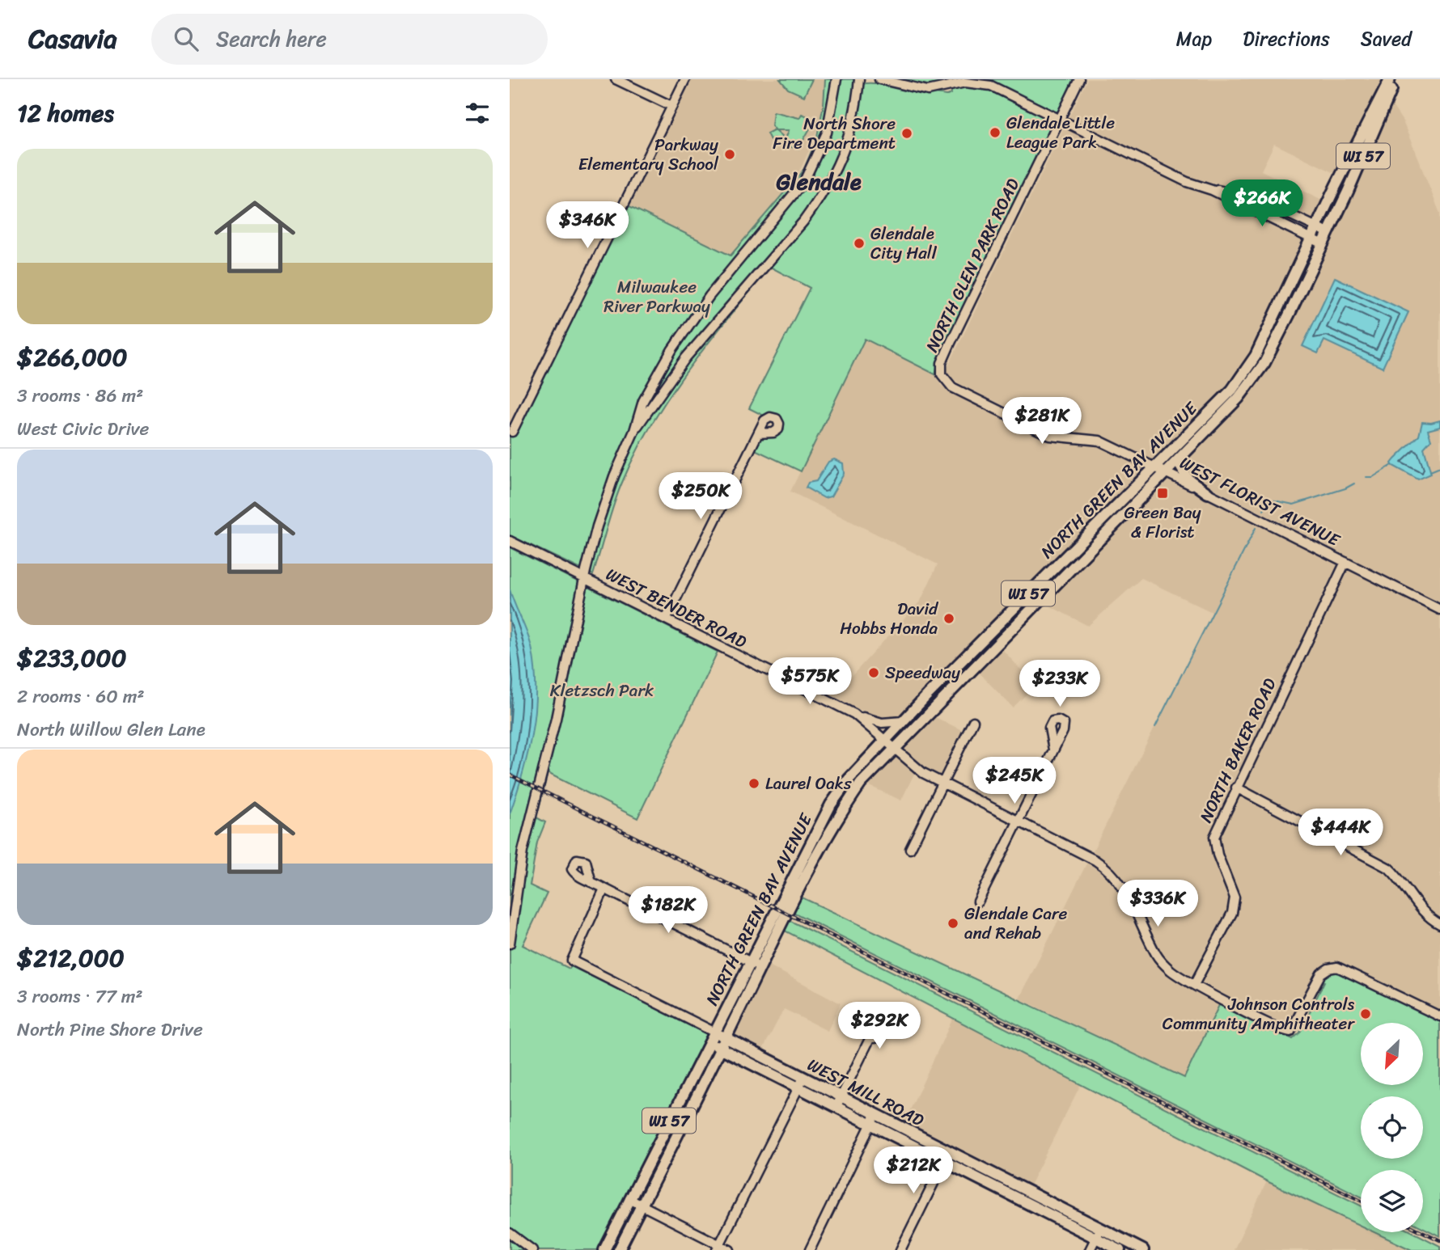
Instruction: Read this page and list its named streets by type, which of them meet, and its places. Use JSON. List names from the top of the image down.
{
  "streets": {
    "main road": ["WI 57", "NORTH GREEN BAY AVENUE", "WEST MILL ROAD"],
    "street": [
      "NORTH GLEN PARK ROAD",
      "WEST FLORIST AVENUE",
      "WEST BENDER ROAD",
      "NORTH BAKER ROAD"
    ]
  },
  "crossings": [
    ["NORTH GLEN PARK ROAD", "WEST FLORIST AVENUE"],
    ["NORTH GREEN BAY AVENUE", "WEST FLORIST AVENUE"],
    ["NORTH GREEN BAY AVENUE", "WEST BENDER ROAD"],
    ["NORTH GREEN BAY AVENUE", "WEST MILL ROAD"],
    ["WEST FLORIST AVENUE", "NORTH BAKER ROAD"],
    ["WEST BENDER ROAD", "NORTH BAKER ROAD"]
  ],
  "districts": ["Glendale"],
  "parks": ["Milwaukee River Parkway", "Kletzsch Park"],
  "places": {
    "other": [
      "Glendale Little League Park",
      "North Shore Fire Department",
      "Parkway Elementary School",
      "Glendale City Hall",
      "David Hobbs Honda",
      "Speedway",
      "Laurel Oaks",
      "Glendale Care and Rehab",
      "Johnson Controls Community Amphitheater"
    ],
    "transit": ["Green Bay & Florist"]
  },
  "north": "bottom left",
  "page": {
    "header": "Casavia",
    "search": "Search here",
    "nav": ["Map", "Directions", "Saved"],
    "heading": "12 homes",
    "list": [
      {
        "name": "$266,000",
        "note": "3 rooms · 86 m² · West Civic Drive"
      },
      {
        "name": "$233,000",
        "note": "2 rooms · 60 m² · North Willow Glen Lane"
      },
      {
        "name": "$212,000",
        "note": "3 rooms · 77 m² · North Pine Shore Drive"
      }
    ],
    "price": [
      "$266K",
      "$346K",
      "$281K",
      "$250K",
      "$575K",
      "$233K",
      "$245K",
      "$444K",
      "$336K",
      "$182K",
      "$292K",
      "$212K"
    ]
  }
}
